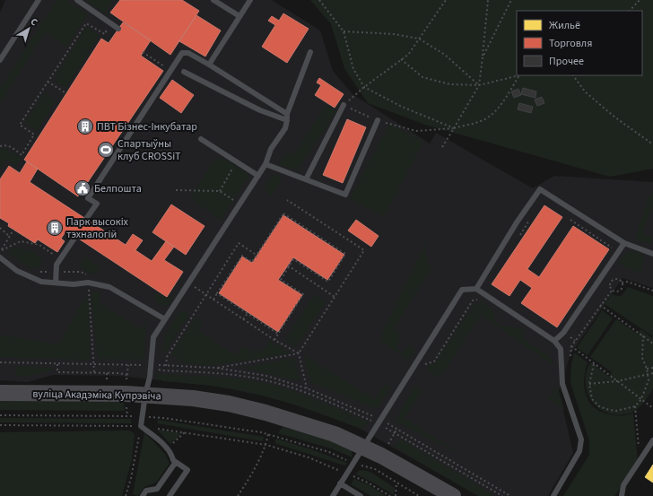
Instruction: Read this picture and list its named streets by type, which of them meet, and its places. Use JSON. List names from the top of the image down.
{
  "streets": {
    "main road": ["вуліца Акадэміка Купрэвіча"]
  },
  "places": {
    "building": ["ПВТ Бізнес-Інкубатар", "Парк высокіх тэхналогій"],
    "sports": ["Спартыўны клуб CROSSiT"],
    "public building": ["Белпошта"]
  },
  "legend": ["Жильё", "Торговля", "Прочее"],
  "north": "top right"
}
